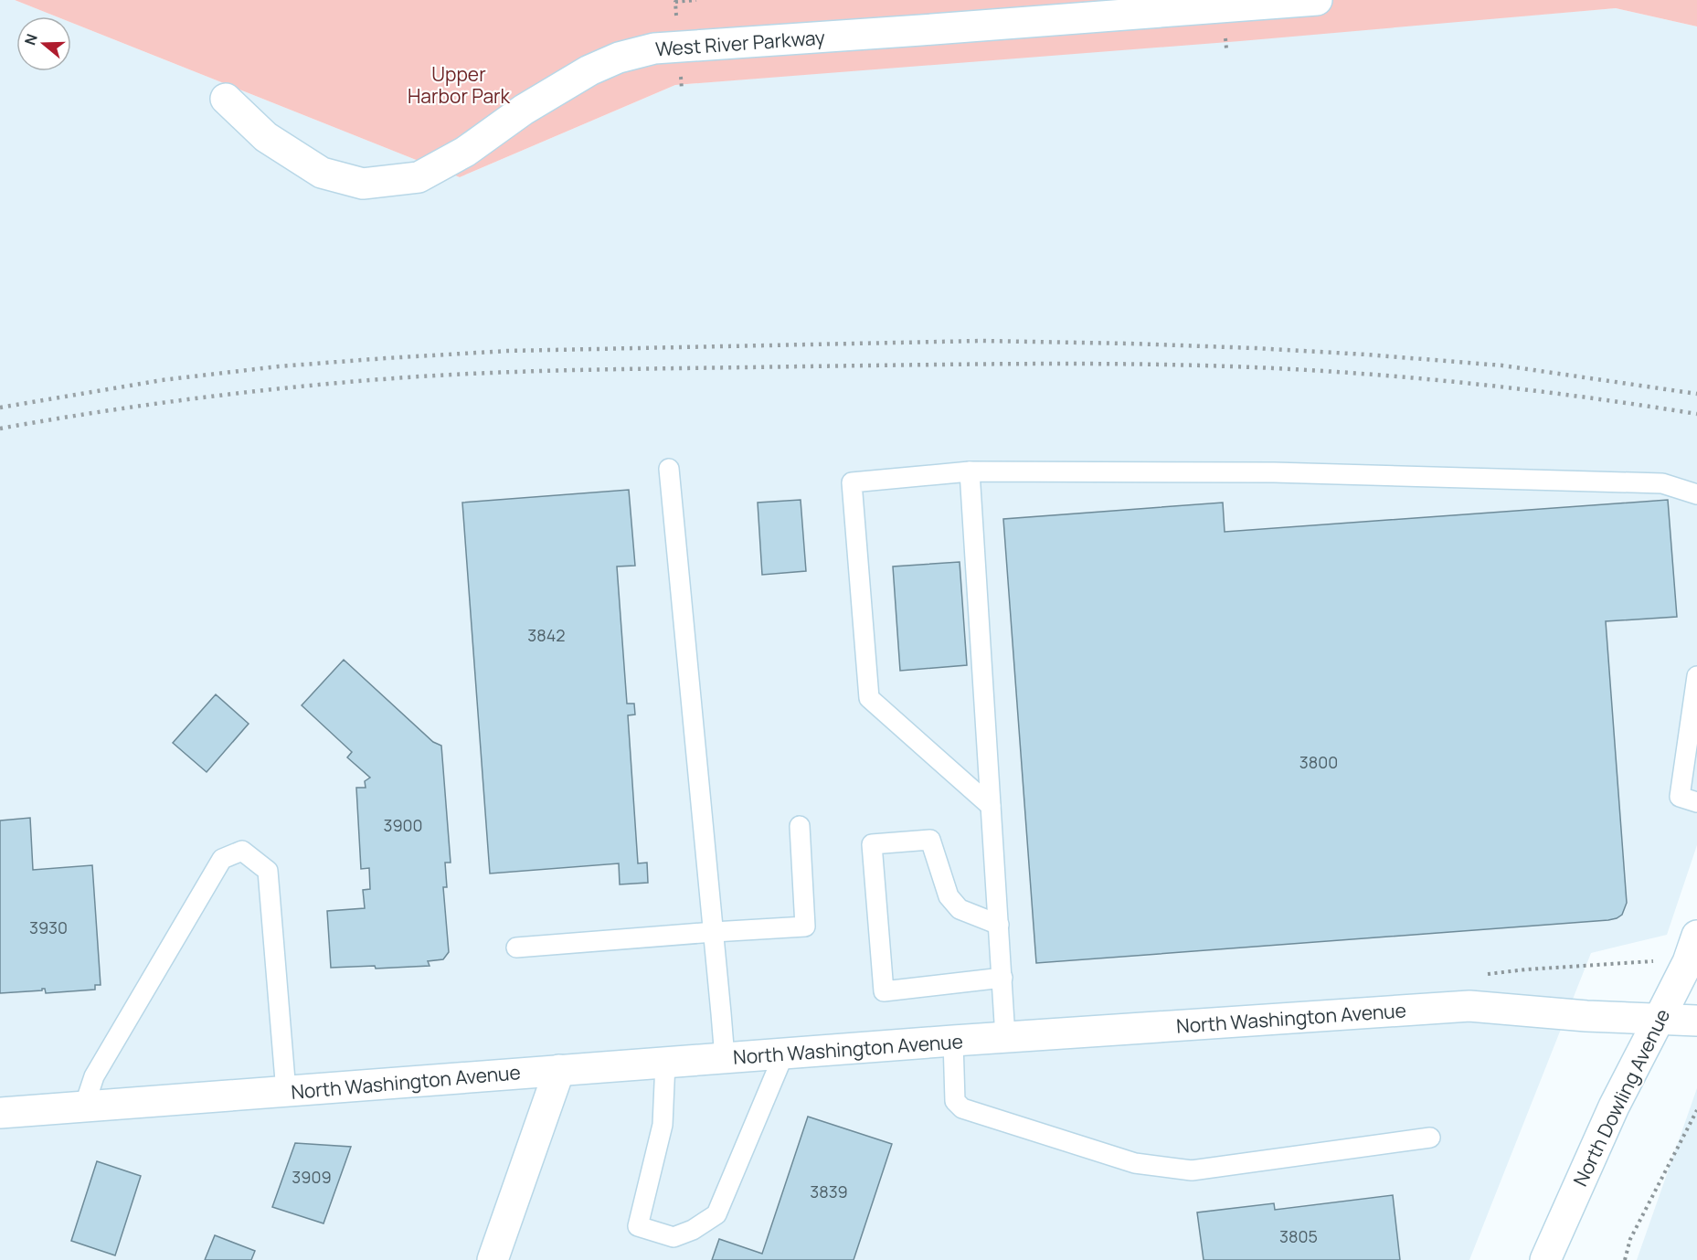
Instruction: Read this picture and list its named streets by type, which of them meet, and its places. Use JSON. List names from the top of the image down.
{
  "streets": {
    "street": ["West River Parkway", "North Washington Avenue", "North Dowling Avenue"]
  },
  "crossings": [
    ["North Washington Avenue", "North Dowling Avenue"]
  ],
  "parks": ["Upper Harbor Park"],
  "house_numbers": [
    "3842",
    "3800",
    "3900",
    "3930",
    "3909",
    "3839",
    "3805"
  ],
  "north": "left"
}
